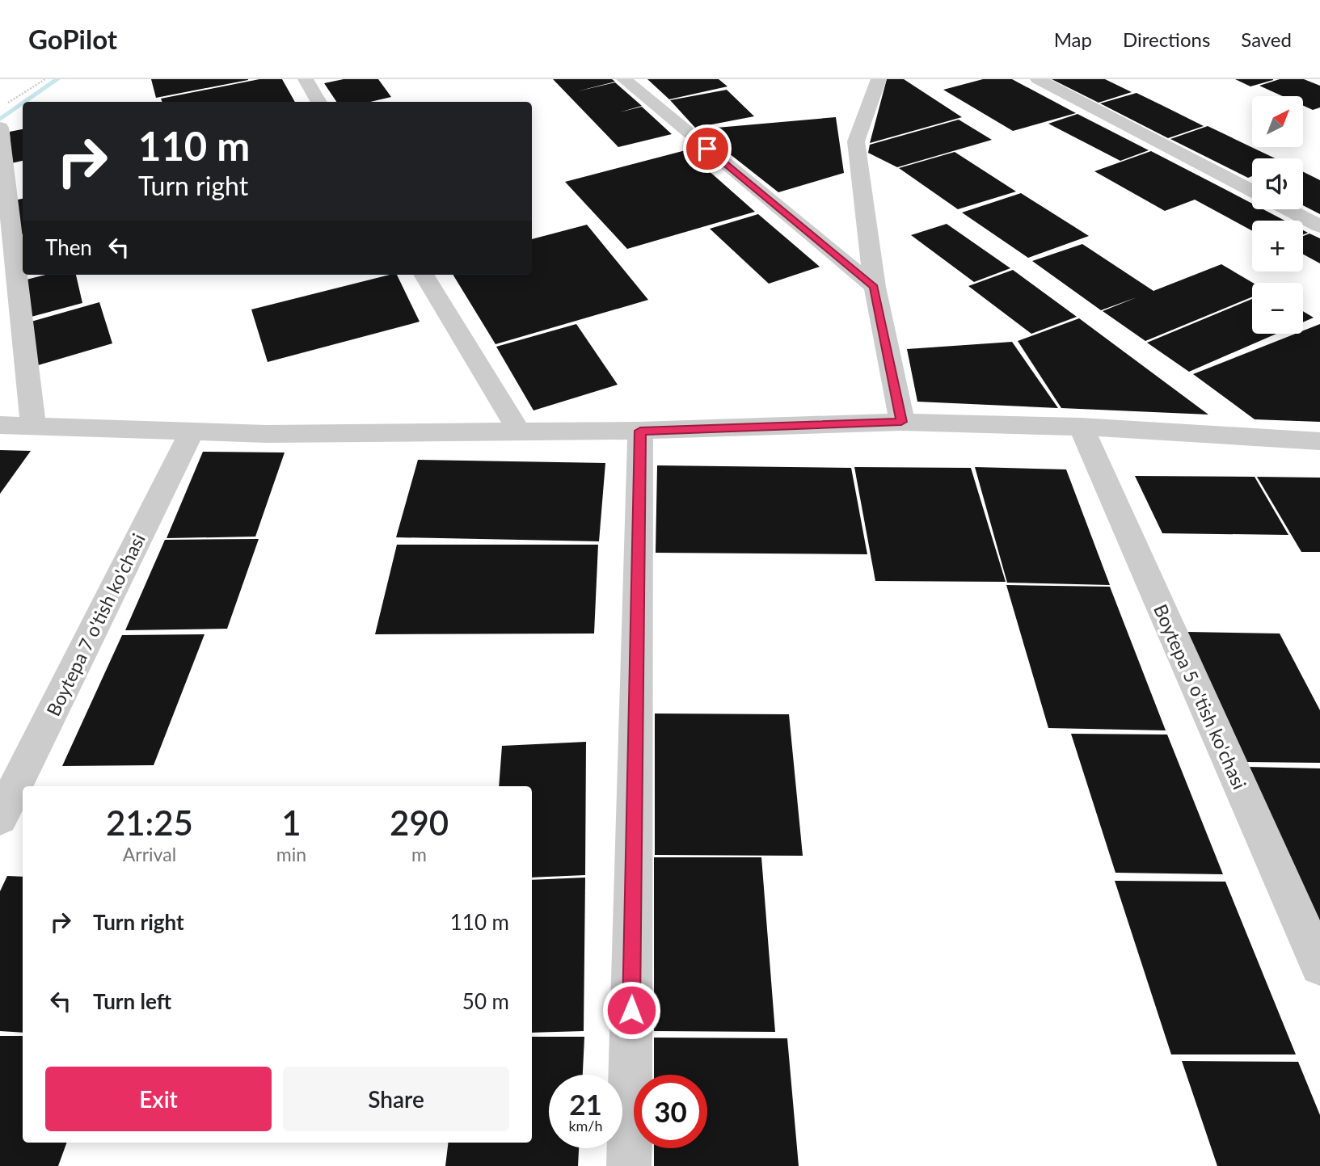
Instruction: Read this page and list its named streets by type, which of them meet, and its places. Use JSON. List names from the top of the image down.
{
  "streets": {
    "street": ["Boytepa 7 o'tish ko'chasi", "Boytepa 5 o'tish ko'chasi"]
  },
  "north": "top right",
  "page": {
    "header": "GoPilot",
    "nav": ["Map", "Directions", "Saved"],
    "map_buttons": ["+", "−"],
    "turn": ["110 m", "Turn right"],
    "then": "Then",
    "eta": [
      "21:25",
      "Arrival",
      "1",
      "min",
      "290",
      "m"
    ],
    "list": [
      {
        "name": "Turn right",
        "value": "110 m"
      },
      {
        "name": "Turn left",
        "value": "50 m"
      }
    ],
    "buttons": ["Exit", "Share"],
    "speed": "21 km/h",
    "limit": "30"
  }
}
